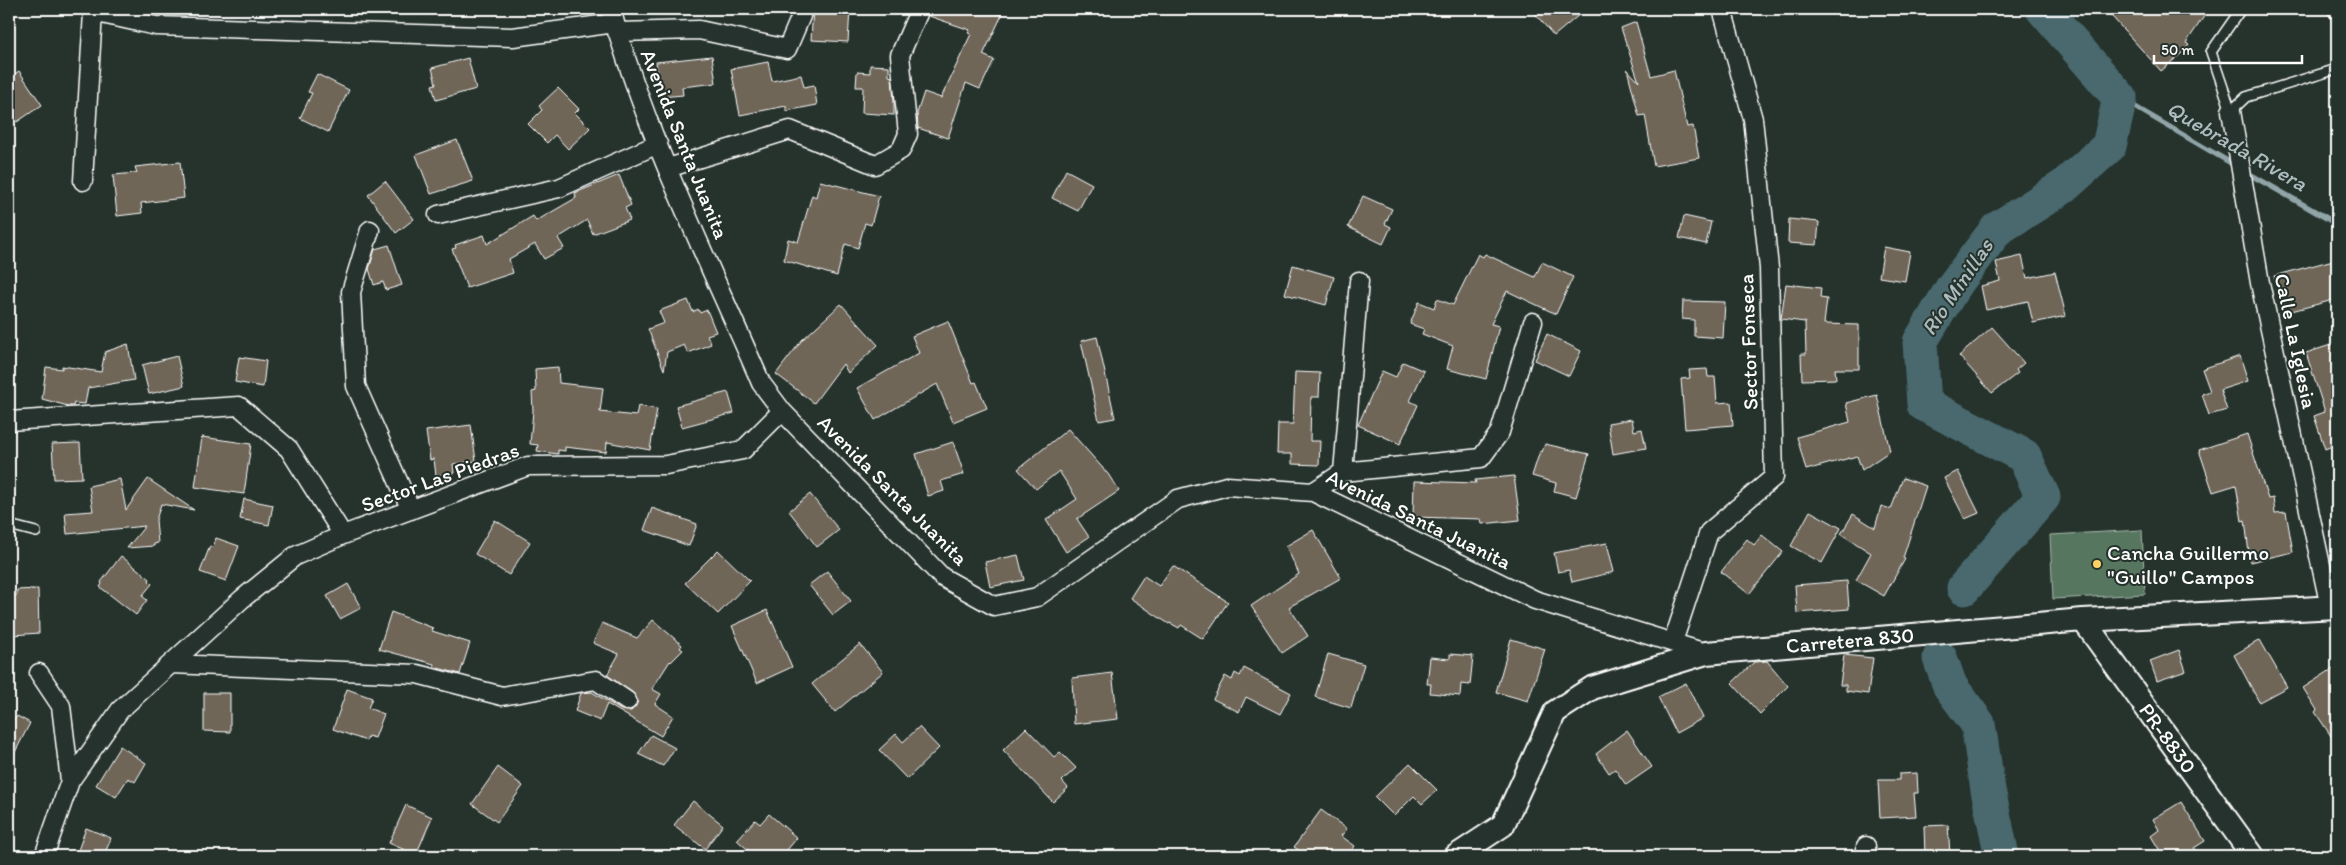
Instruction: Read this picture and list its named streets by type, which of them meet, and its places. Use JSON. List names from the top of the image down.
{
  "streets": {
    "street": [
      "Avenida Santa Juanita",
      "Calle La Iglesia",
      "Sector Fonseca",
      "Sector Las Piedras",
      "Carretera 830",
      "PR-8830"
    ]
  },
  "crossings": [
    ["Avenida Santa Juanita", "Sector Fonseca"],
    ["Avenida Santa Juanita", "Sector Las Piedras"],
    ["Avenida Santa Juanita", "Carretera 830"],
    ["Calle La Iglesia", "Carretera 830"],
    ["Carretera 830", "PR-8830"]
  ],
  "water": ["Quebrada Rivera", "Río Minillas"],
  "places": ["Cancha Guillermo \"Guillo\" Campos"],
  "scale_bar": "50 m"
}
